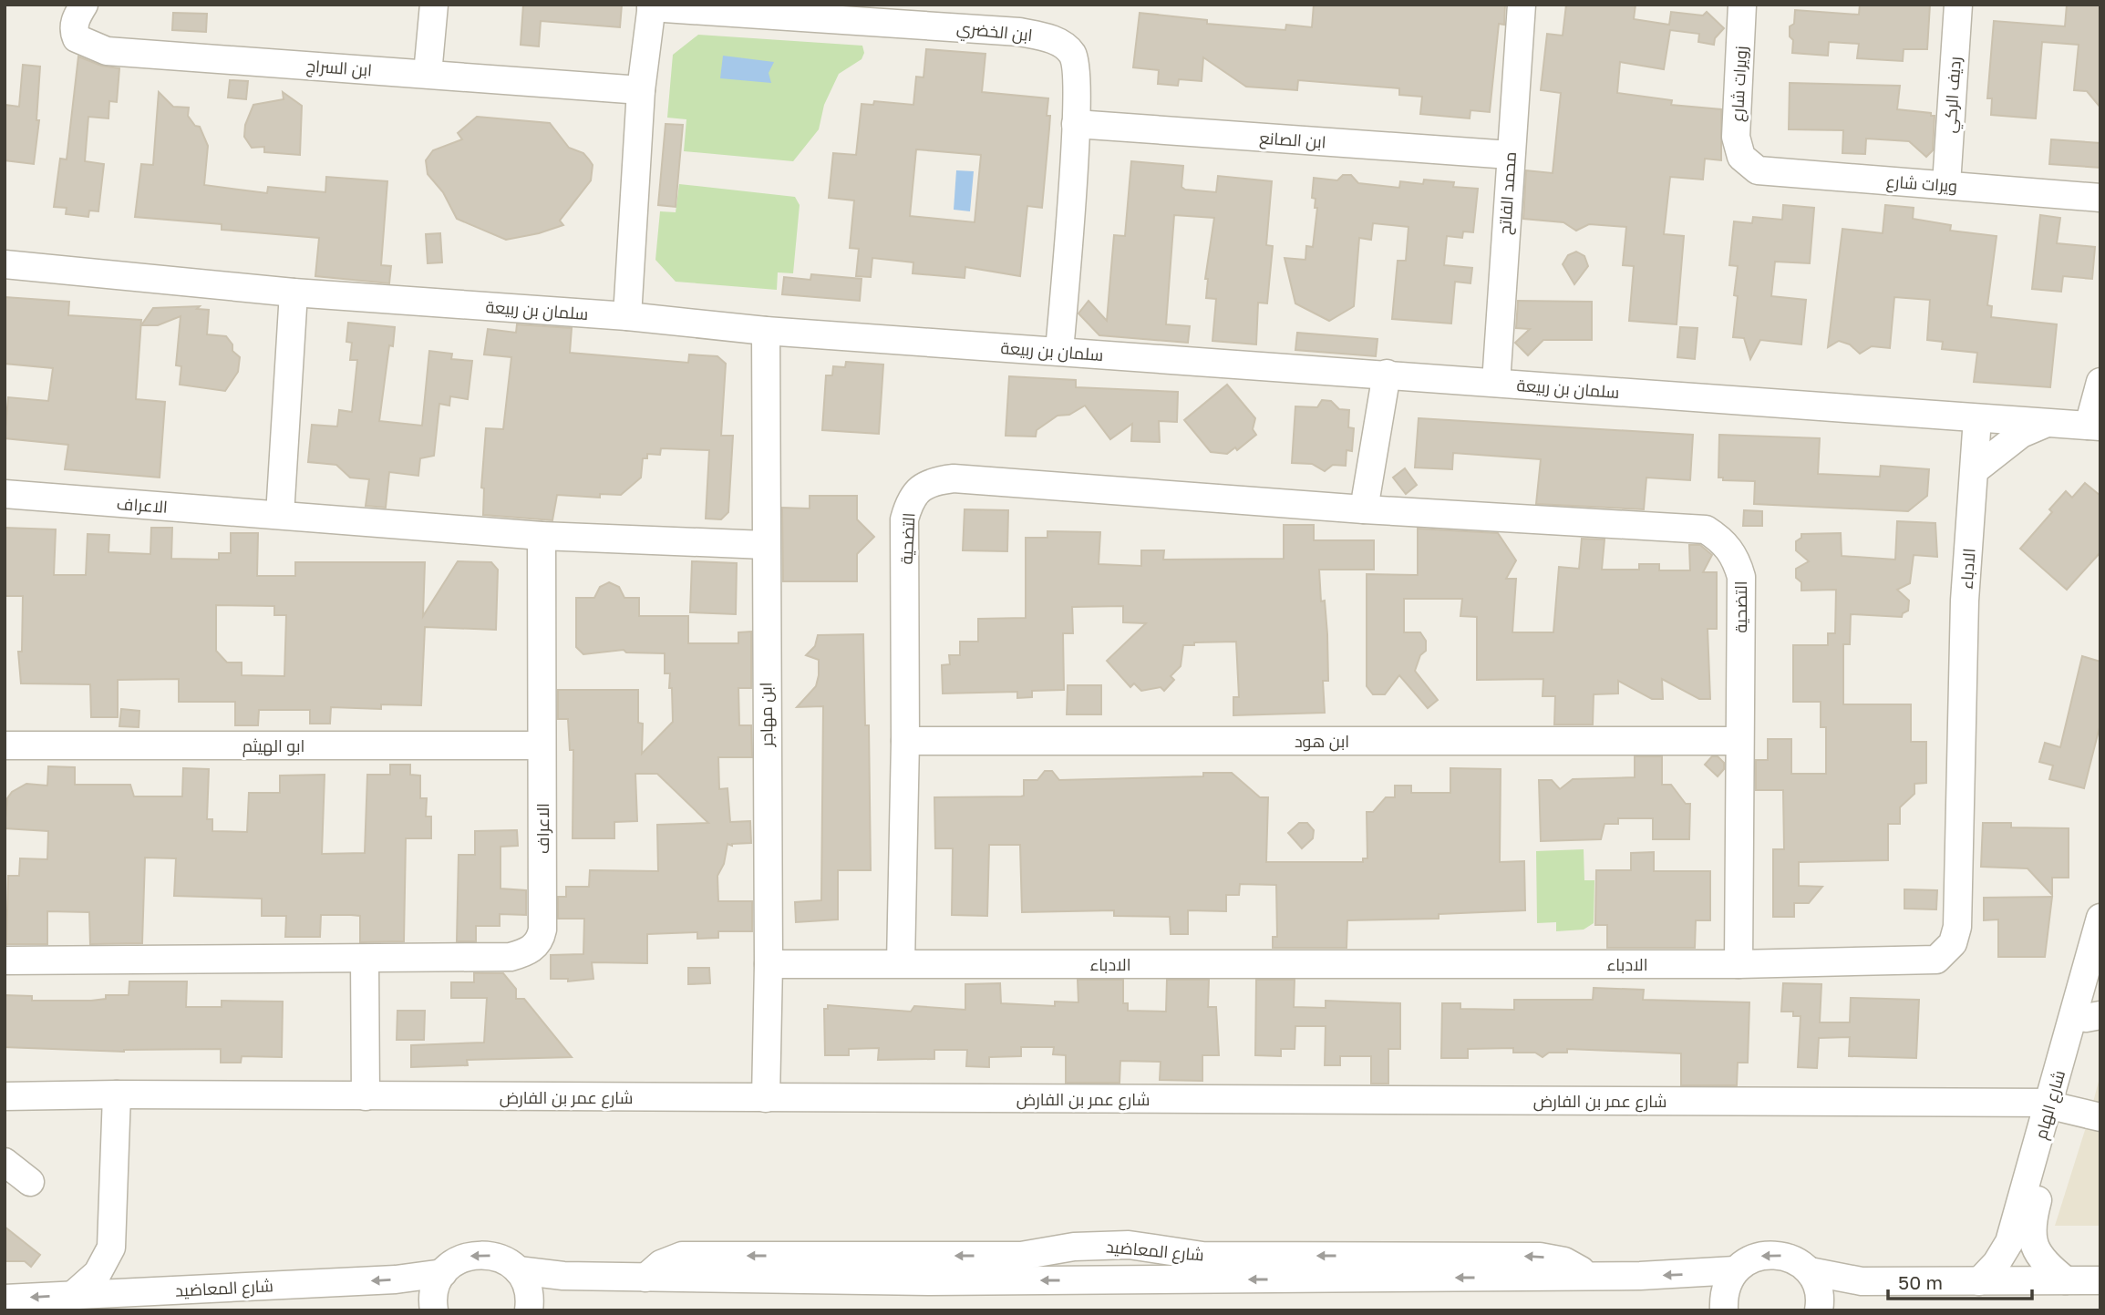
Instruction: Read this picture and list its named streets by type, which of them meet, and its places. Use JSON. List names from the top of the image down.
{
  "streets": {
    "street": [
      "ابن الخضري",
      "ابن السراج",
      "زويرات شارع",
      "رديف الركي",
      "ابن الصانع",
      "ويرات شارع",
      "محمد الفاتح",
      "سلمان بن ربيعة",
      "الاعراف",
      "التضحية",
      "الادباء",
      "ابن مهاجر",
      "ابن هود",
      "ابو الهيثم",
      "شارع عمر بن الفارض",
      "شارع الهام",
      "شارع المعاضيد"
    ]
  },
  "crossings": [
    ["ابن الخضري", "ابن الصانع"],
    ["ابن الخضري", "سلمان بن ربيعة"],
    ["زويرات شارع", "ويرات شارع"],
    ["رديف الركي", "ويرات شارع"],
    ["ابن الصانع", "محمد الفاتح"],
    ["محمد الفاتح", "سلمان بن ربيعة"],
    ["سلمان بن ربيعة", "الادباء"],
    ["سلمان بن ربيعة", "ابن مهاجر"],
    ["الاعراف", "ابن مهاجر"],
    ["الاعراف", "ابو الهيثم"],
    ["التضحية", "الادباء"],
    ["التضحية", "ابن هود"],
    ["الادباء", "ابن مهاجر"],
    ["ابن مهاجر", "شارع عمر بن الفارض"],
    ["شارع عمر بن الفارض", "شارع الهام"]
  ],
  "one_way": ["شارع المعاضيد"],
  "scale_bar": "50 m"
}
